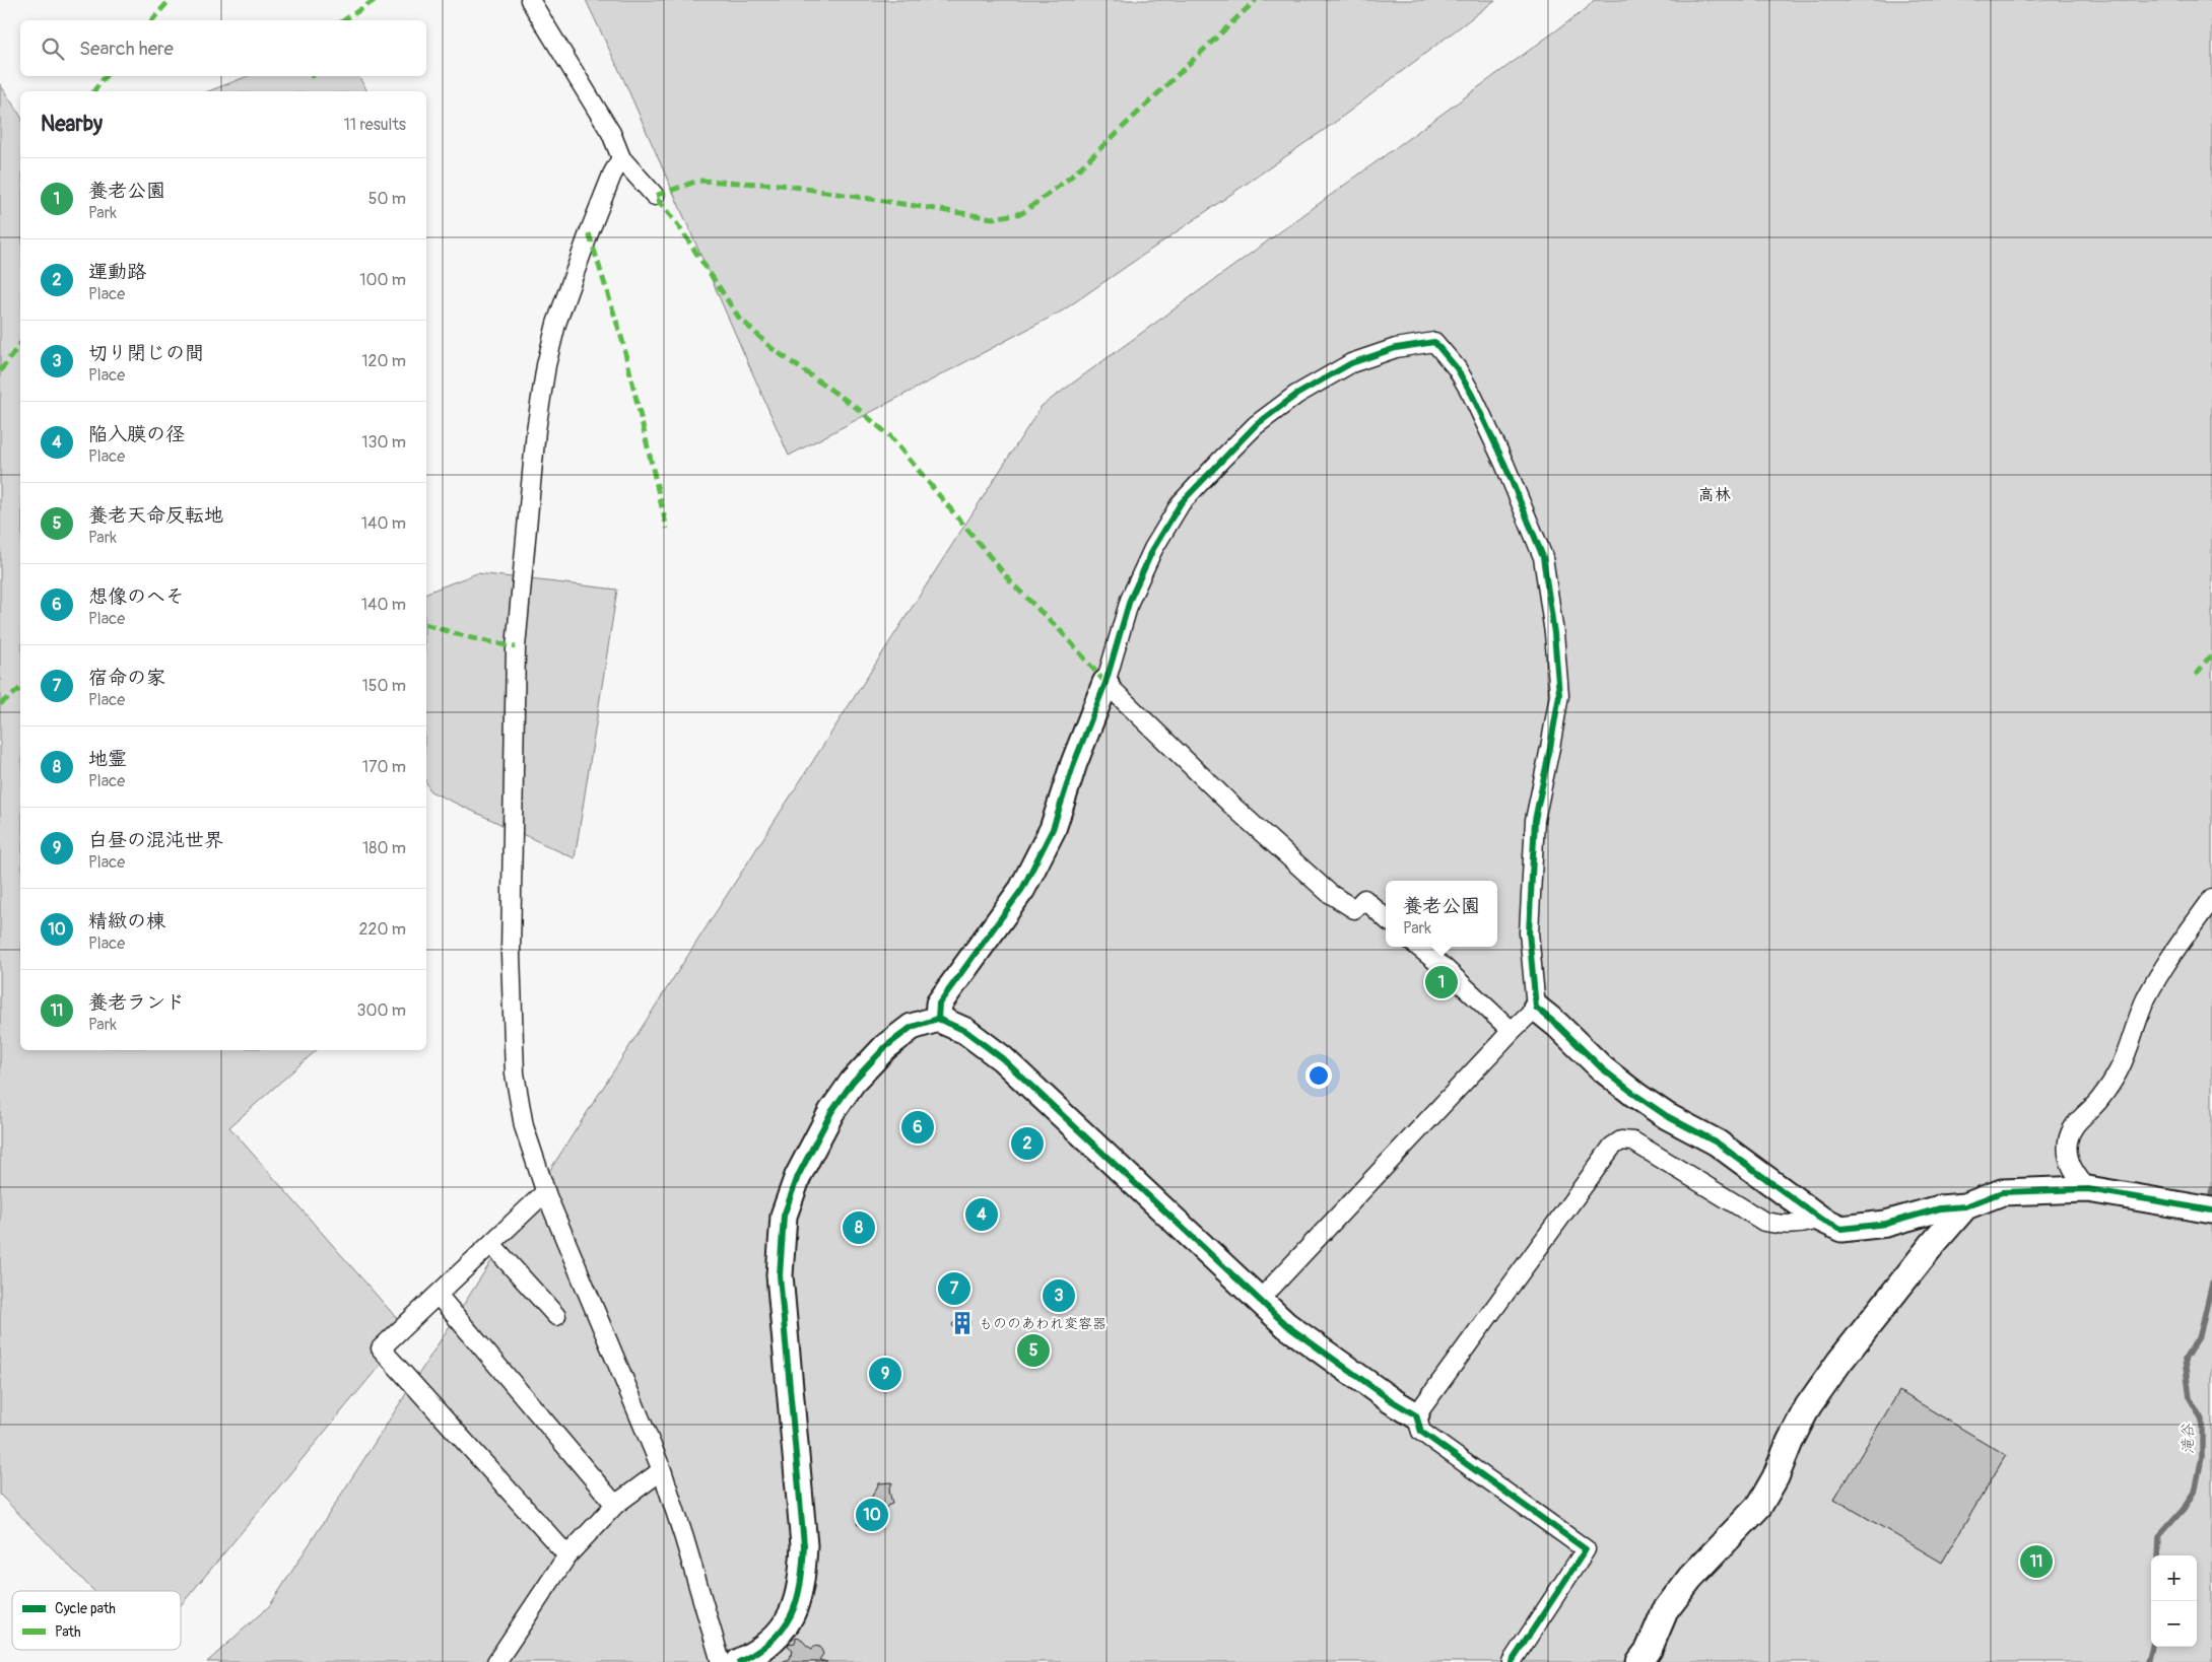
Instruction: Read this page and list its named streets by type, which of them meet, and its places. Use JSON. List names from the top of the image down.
{
  "districts": ["高林"],
  "water": ["滝谷"],
  "places": {
    "building": ["もののあわれ変容器"]
  },
  "legend": ["Cycle path", "Path"],
  "page": {
    "search": "Search here",
    "heading": ["Nearby", "11 results"],
    "list": [
      {
        "mark": "1",
        "name": "養老公園",
        "note": "Park",
        "value": "50 m"
      },
      {
        "mark": "2",
        "name": "運動路",
        "note": "Place",
        "value": "100 m"
      },
      {
        "mark": "3",
        "name": "切り閉じの間",
        "note": "Place",
        "value": "120 m"
      },
      {
        "mark": "4",
        "name": "陥入膜の径",
        "note": "Place",
        "value": "130 m"
      },
      {
        "mark": "5",
        "name": "養老天命反転地",
        "note": "Park",
        "value": "140 m"
      },
      {
        "mark": "6",
        "name": "想像のへそ",
        "note": "Place",
        "value": "140 m"
      },
      {
        "mark": "7",
        "name": "宿命の家",
        "note": "Place",
        "value": "150 m"
      },
      {
        "mark": "8",
        "name": "地霊",
        "note": "Place",
        "value": "170 m"
      },
      {
        "mark": "9",
        "name": "白昼の混沌世界",
        "note": "Place",
        "value": "180 m"
      },
      {
        "mark": "10",
        "name": "精緻の棟",
        "note": "Place",
        "value": "220 m"
      },
      {
        "mark": "11",
        "name": "養老ランド",
        "note": "Park",
        "value": "300 m"
      }
    ],
    "popup": ["養老公園", "Park"],
    "pins": [
      "1",
      "6",
      "2",
      "4",
      "8",
      "7",
      "3",
      "5",
      "9",
      "10",
      "11"
    ],
    "map_buttons": ["+", "−"]
  }
}
